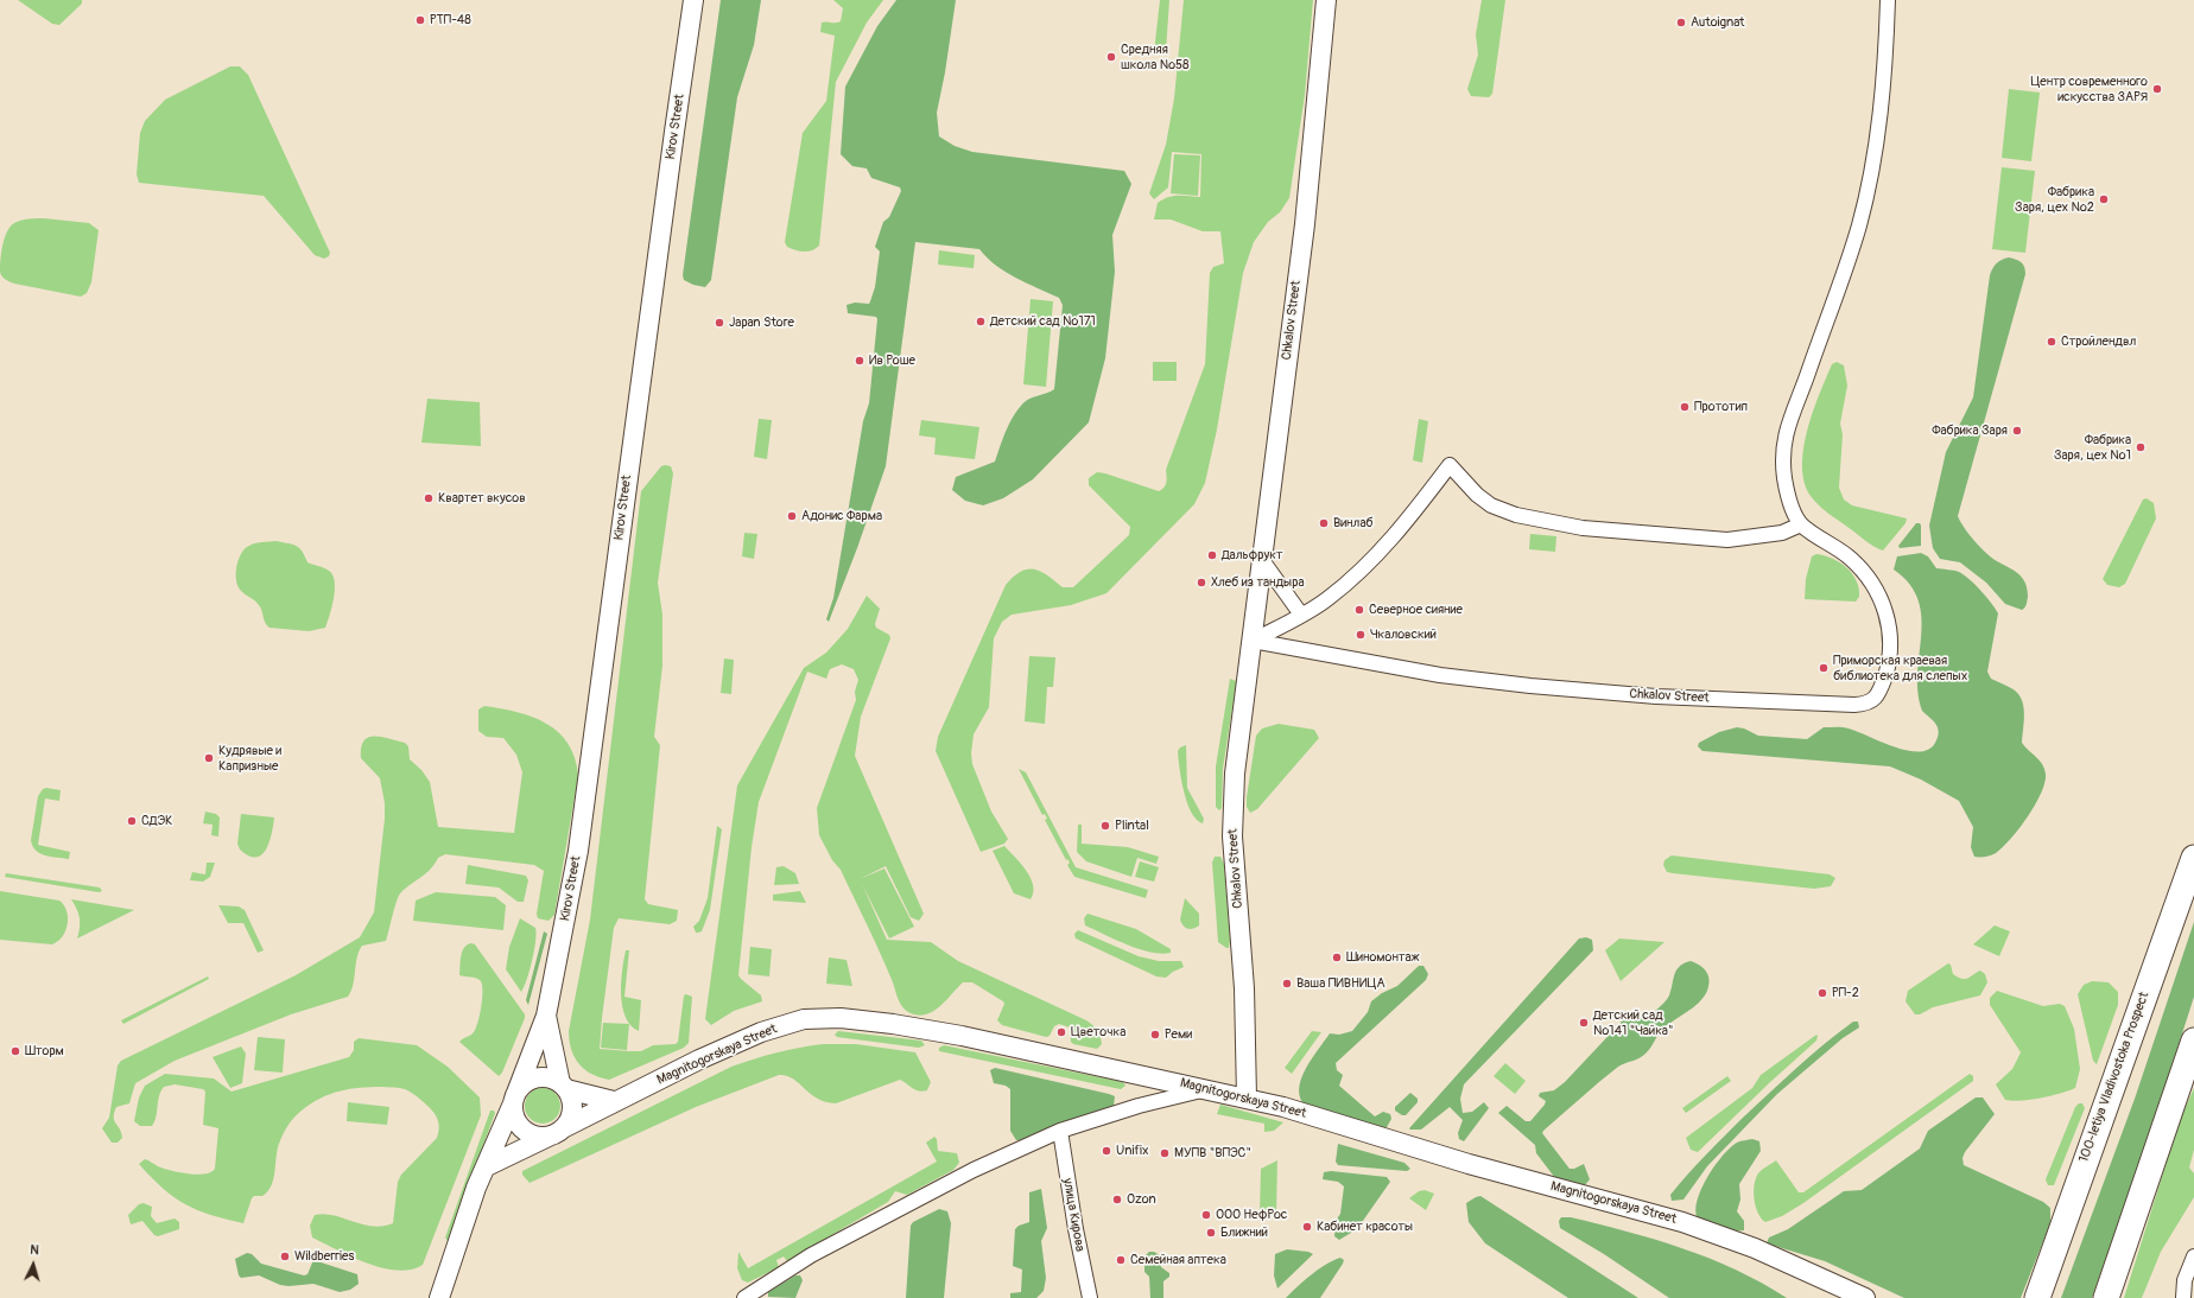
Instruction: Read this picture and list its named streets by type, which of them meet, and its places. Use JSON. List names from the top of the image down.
{
  "streets": {
    "highway": ["100-letiya Vladivostoka Prospect"],
    "main road": ["Kirov Street", "Chkalov Street", "Magnitogorskaya Street"],
    "street": ["улица Кирова"]
  },
  "crossings": [
    ["Kirov Street", "Magnitogorskaya Street"],
    ["Chkalov Street", "Magnitogorskaya Street"]
  ],
  "places": [
    "РТП-48",
    "Autoignat",
    "Средняя школа №58",
    "Центр современного искусства ЗАРЯ",
    "Фабрика Заря, цех №2",
    "Детский сад №171",
    "Japan Store",
    "Стройлендвл",
    "Ив Роше",
    "Прототип",
    "Фабрика Заря",
    "Фабрика Заря, цех №1",
    "Квартет вкусов",
    "Адонис Фарма",
    "Винлаб",
    "Дальфрукт",
    "Хлеб из тандыра",
    "Северное сияние",
    "Чкаловский",
    "Приморская краевая библиотека для слепых",
    "Кудрявые и Капризные",
    "СДЭК",
    "Plintal",
    "Шиномонтаж",
    "Ваша ПИВНИЦА",
    "РП-2",
    "Детский сад №141 \"Чайка\"",
    "Цветочка",
    "Реми",
    "Шторм",
    "Unifix",
    "МУПВ \"ВПЭС\"",
    "Ozon",
    "ООО НефРос",
    "Кабинет красоты",
    "Ближний",
    "Wildberries",
    "Семейная аптека"
  ],
  "north": "top"
}
